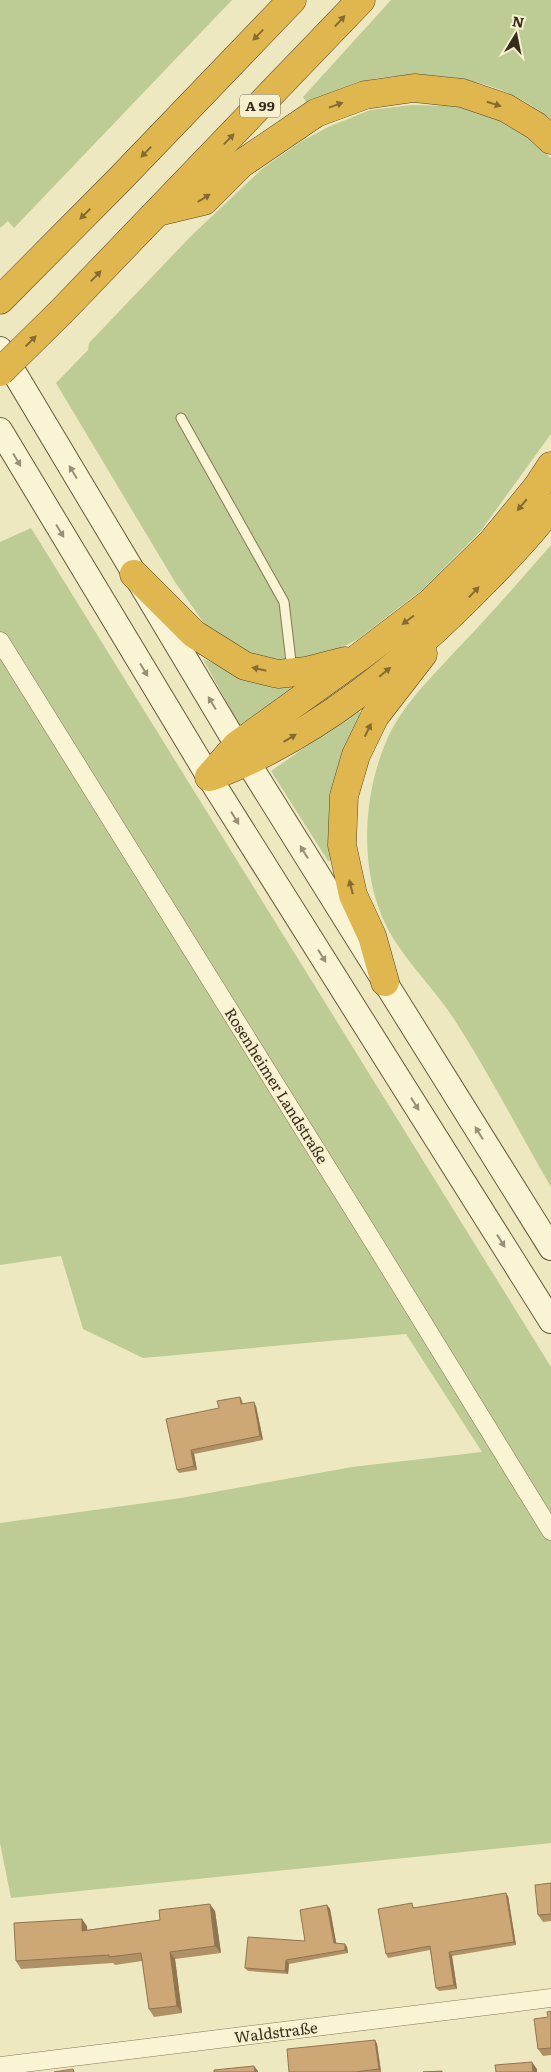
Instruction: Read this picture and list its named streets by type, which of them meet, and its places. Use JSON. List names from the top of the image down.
{
  "streets": {
    "highway": ["A 99"],
    "street": ["Rosenheimer Landstraße", "Waldstraße"]
  },
  "north": "top"
}
